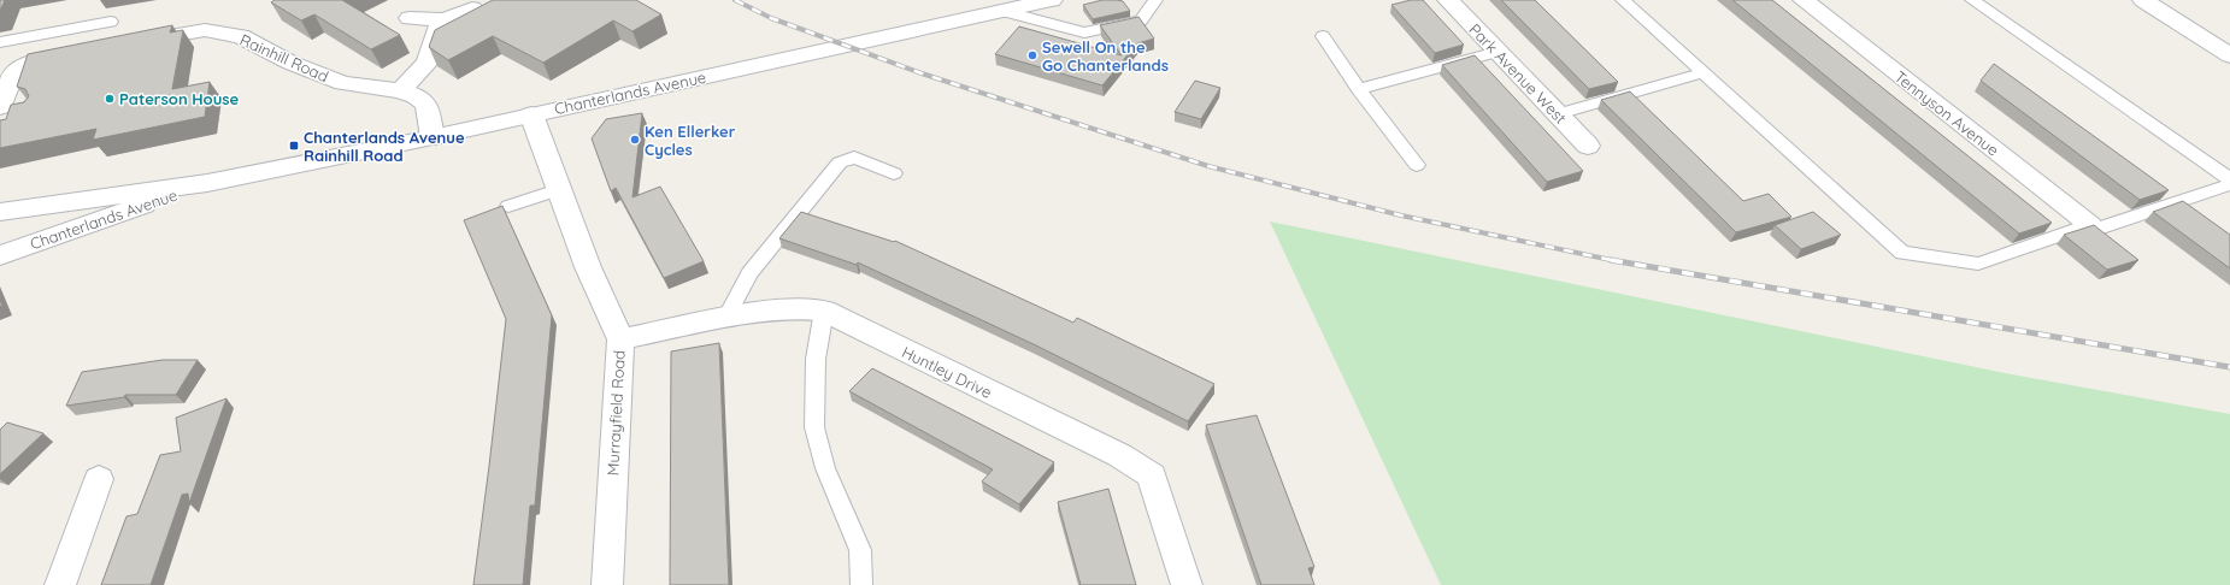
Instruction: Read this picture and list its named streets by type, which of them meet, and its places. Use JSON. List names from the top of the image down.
{
  "streets": {
    "street": [
      "Rainhill Road",
      "Park Avenue West",
      "Chanterlands Avenue",
      "Tennyson Avenue",
      "Huntley Drive",
      "Murrayfield Road"
    ]
  },
  "crossings": [
    ["Rainhill Road", "Chanterlands Avenue"],
    ["Chanterlands Avenue", "Murrayfield Road"],
    ["Huntley Drive", "Murrayfield Road"]
  ],
  "places": {
    "other": ["Sewell On the Go Chanterlands", "Paterson House", "Ken Ellerker Cycles"],
    "transit": ["Chanterlands Avenue Rainhill Road"]
  }
}
